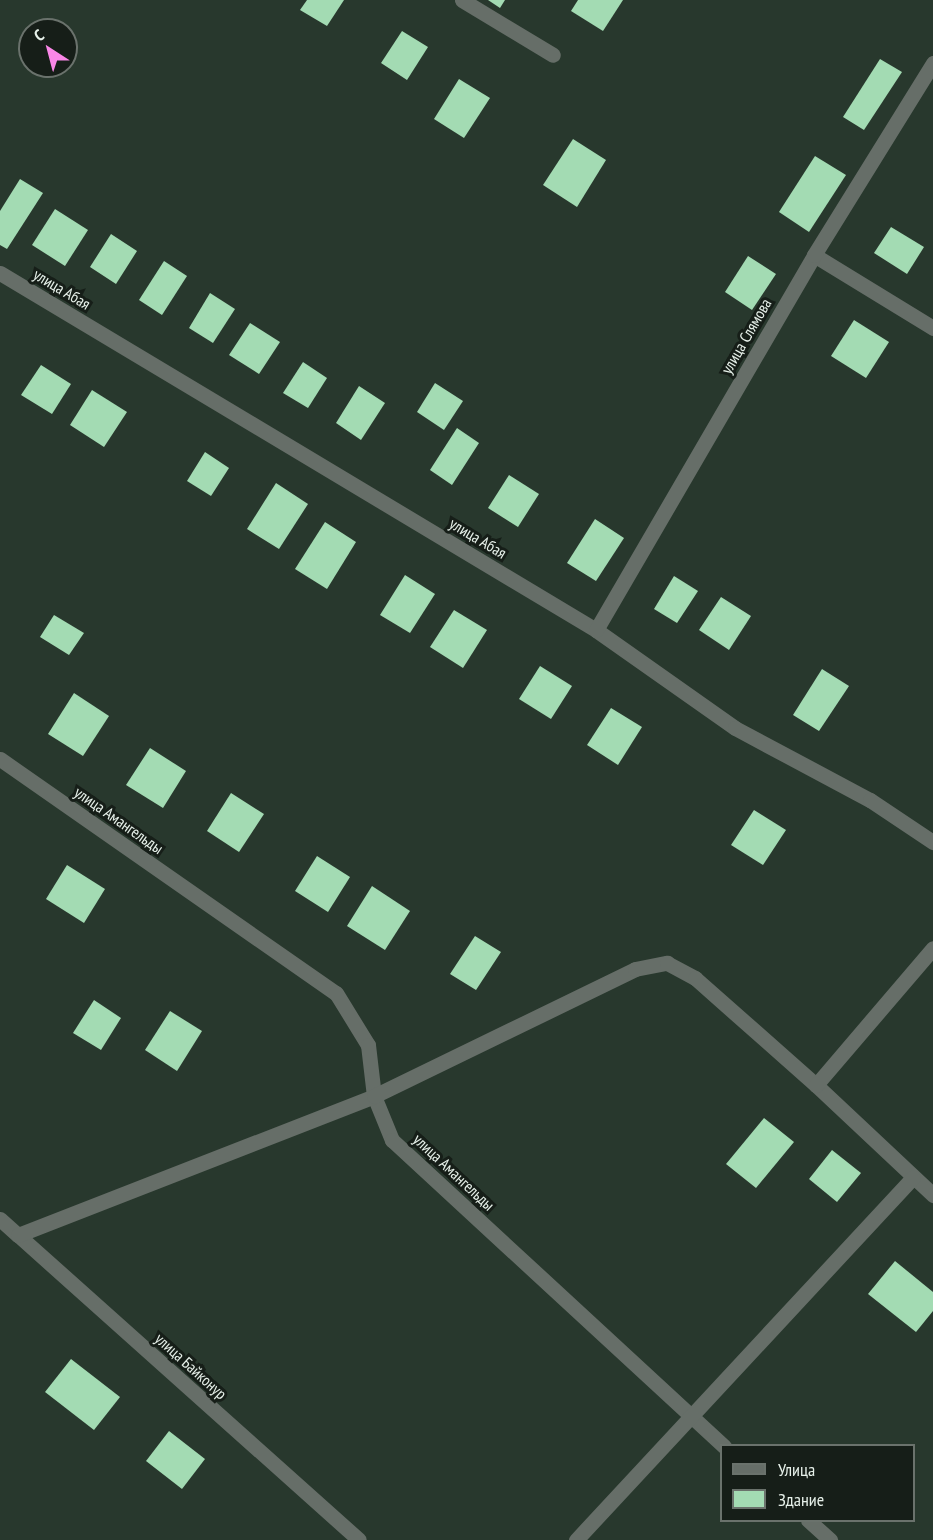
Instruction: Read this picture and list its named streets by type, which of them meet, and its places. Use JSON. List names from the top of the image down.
{
  "streets": {
    "street": [
      "улица Абая",
      "улица Слямова",
      "улица Амангельды",
      "улица Байконур"
    ]
  },
  "crossings": [
    ["улица Абая", "улица Слямова"]
  ],
  "legend": ["Улица", "Здание"],
  "north": "top left"
}
